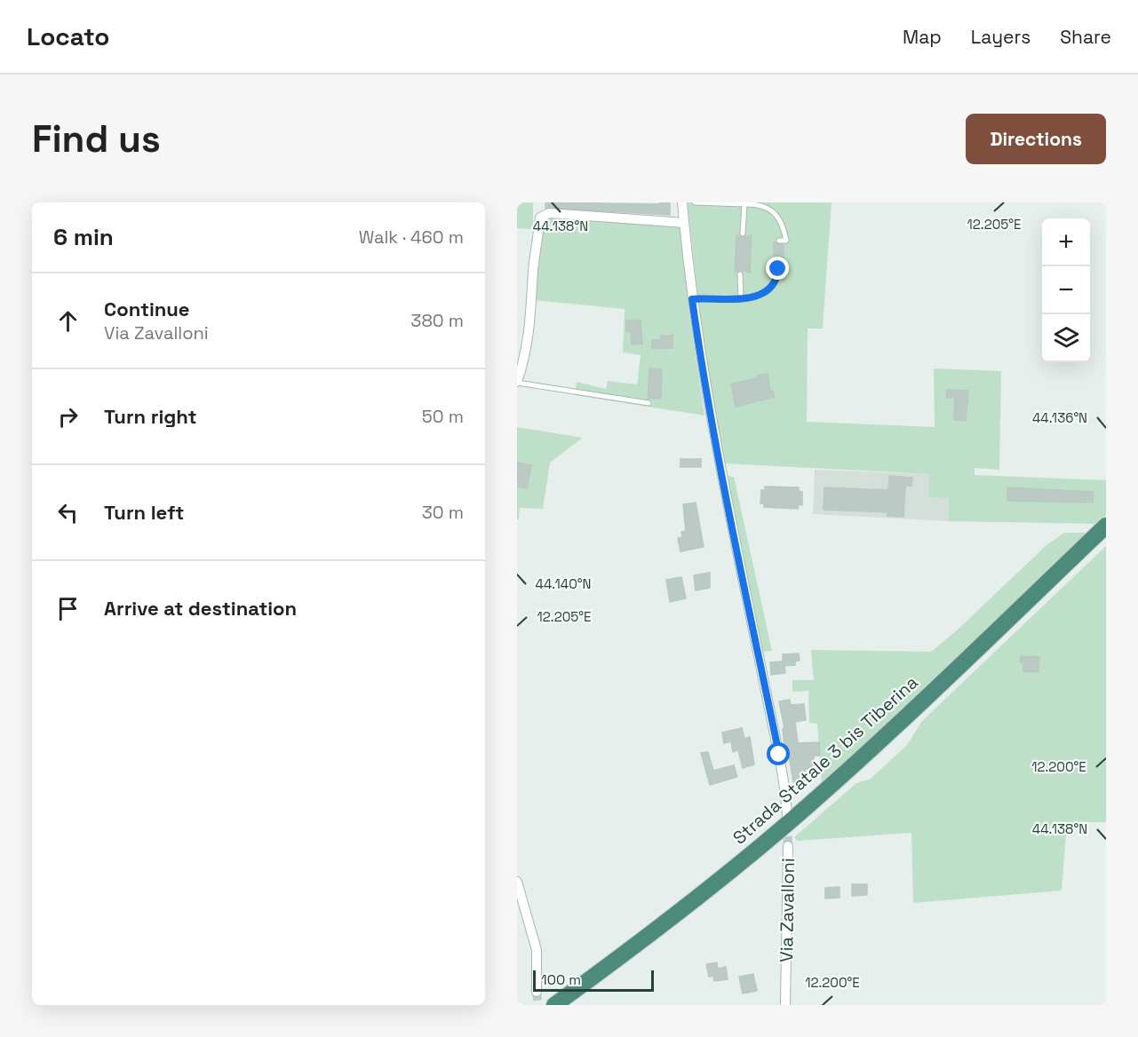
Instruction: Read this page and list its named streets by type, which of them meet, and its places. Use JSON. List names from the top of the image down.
{
  "streets": {
    "highway": ["Strada Statale 3 bis Tiberina"],
    "street": ["Via Zavalloni"]
  },
  "scale_bar": "100 m",
  "page": {
    "header": "Locato",
    "nav": ["Map", "Layers", "Share"],
    "buttons": "Directions",
    "title": "Find us",
    "heading": ["6 min", "Walk · 460 m"],
    "map_buttons": ["+", "−"],
    "list": [
      ["Continue", "Via Zavalloni", "380 m"],
      ["Turn right", "50 m"],
      ["Turn left", "30 m"],
      "Arrive at destination"
    ],
    "scale": "100 m"
  },
  "coordinates": [
    "12.205°E",
    "44.138°N",
    "44.136°N",
    "44.140°N",
    "12.200°E"
  ]
}
